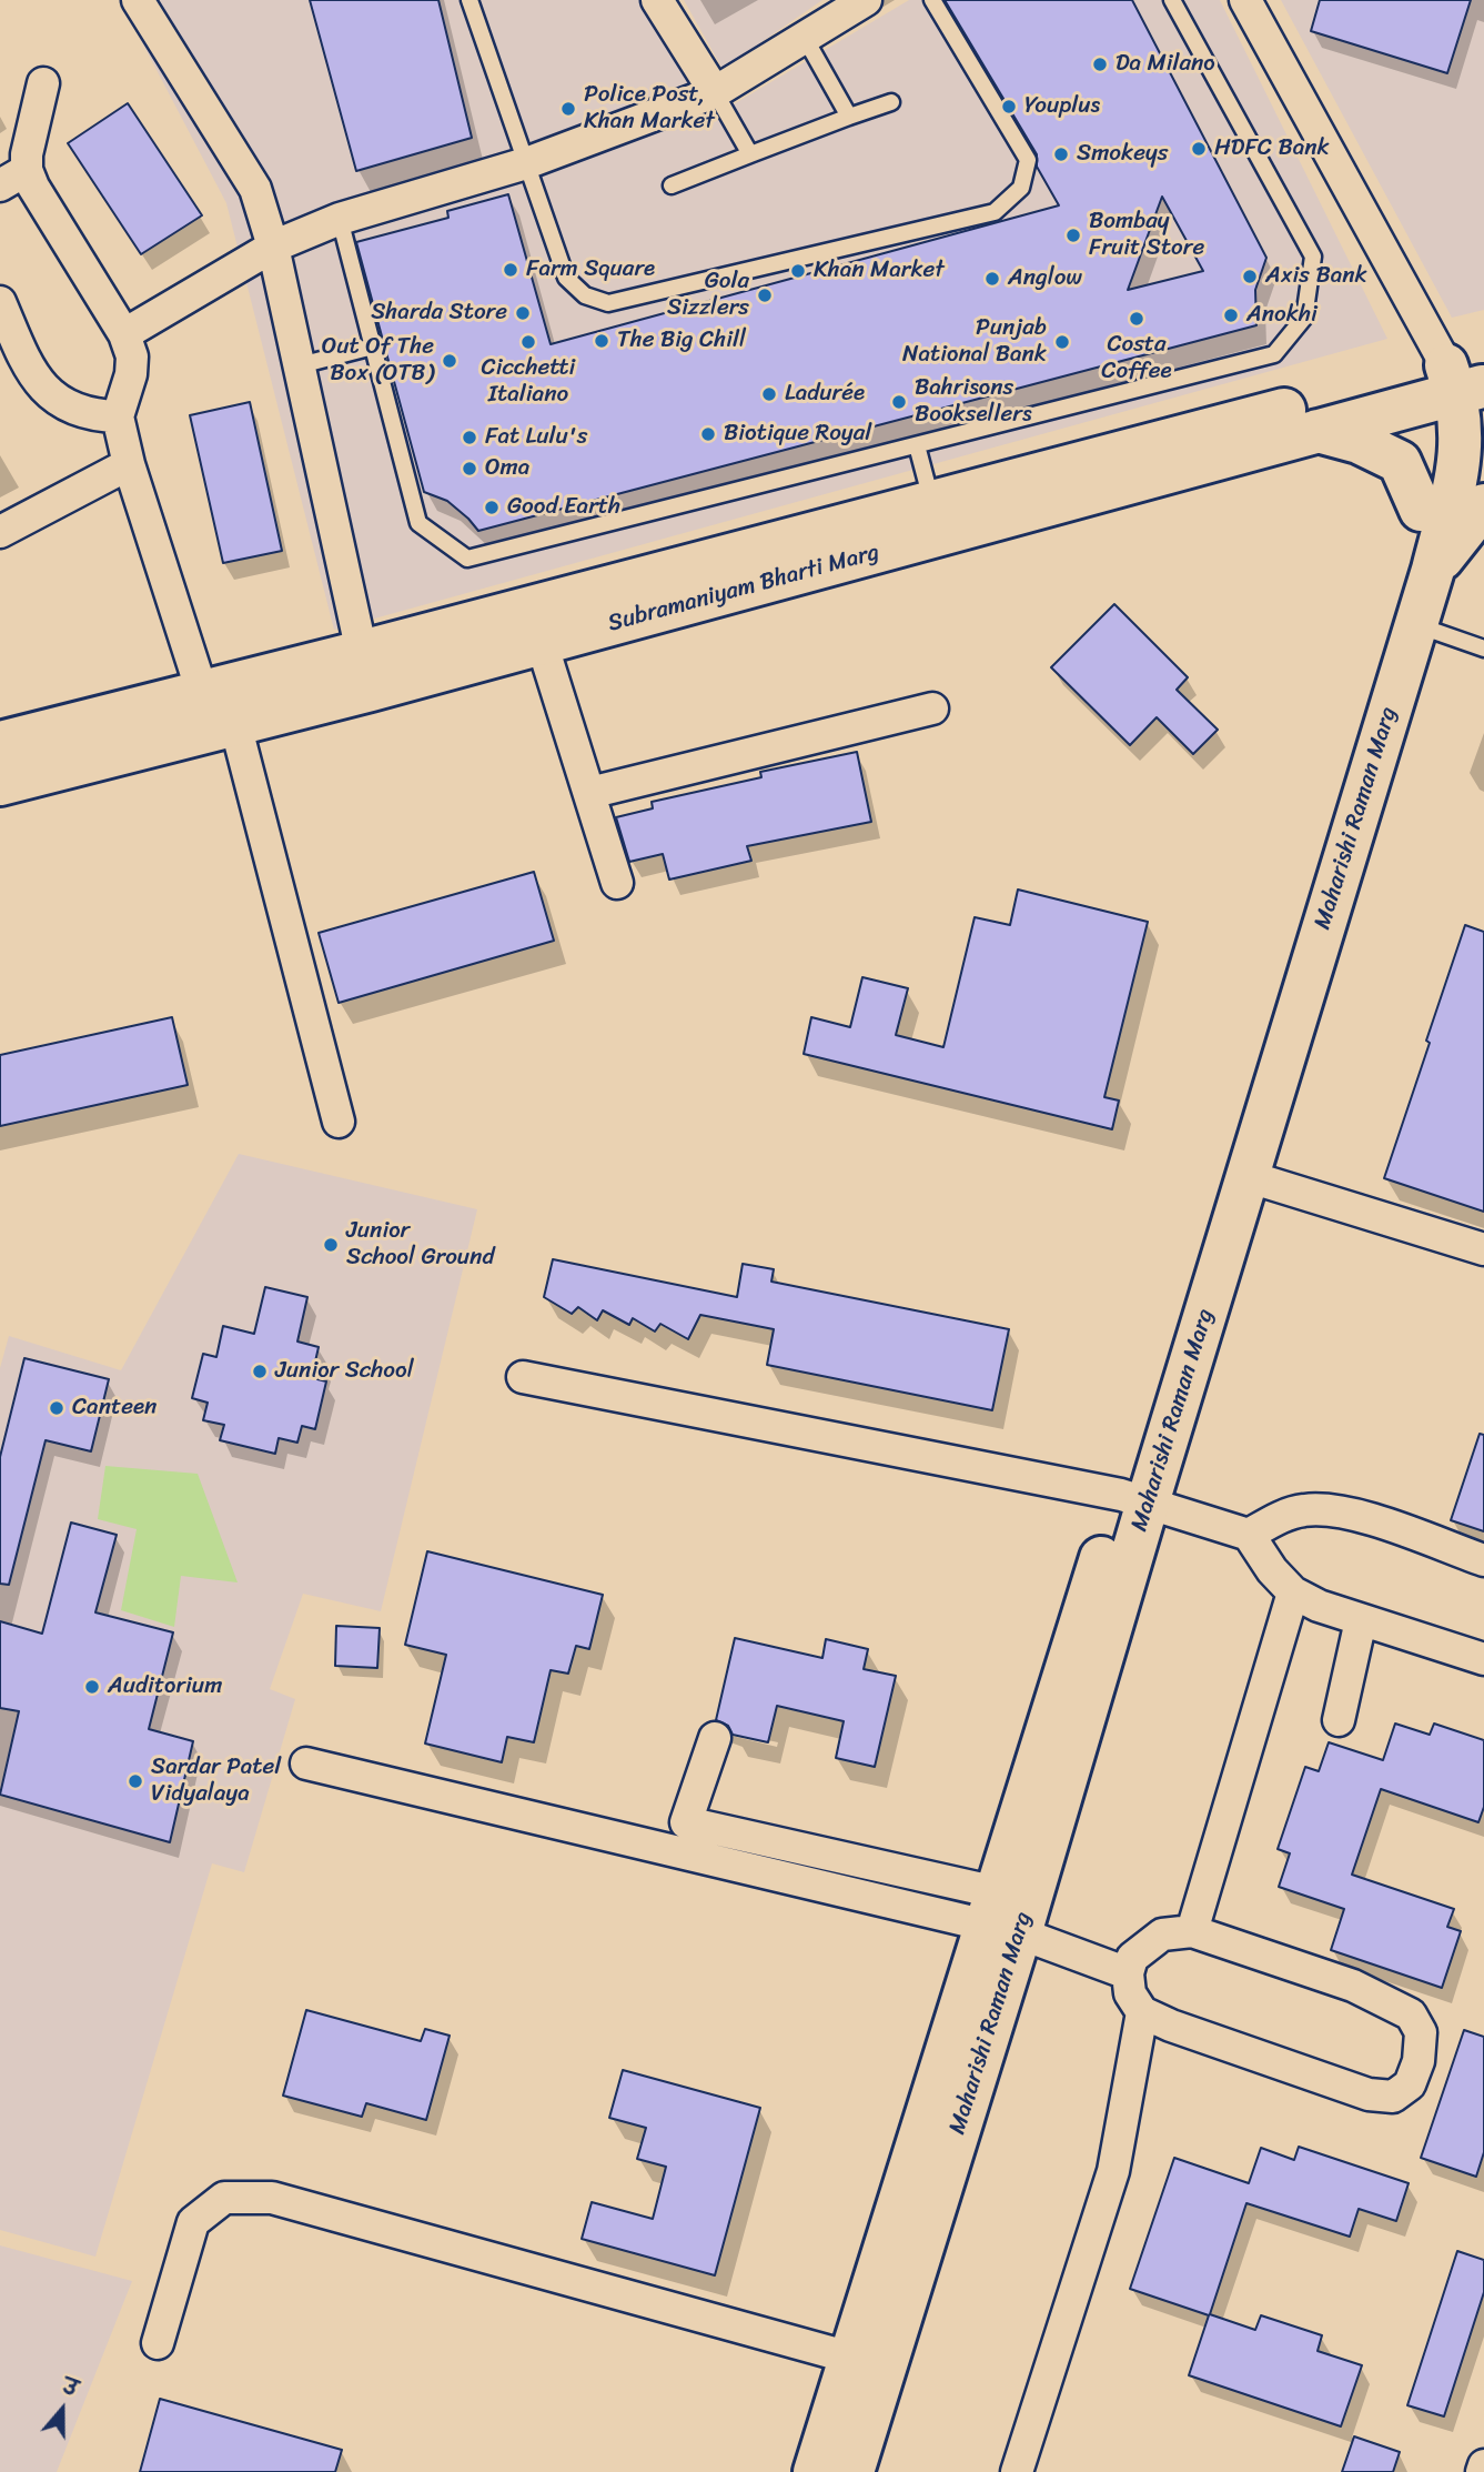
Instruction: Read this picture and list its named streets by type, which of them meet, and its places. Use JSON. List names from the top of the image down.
{
  "streets": {
    "main road": ["Subramaniyam Bharti Marg", "Maharishi Raman Marg"]
  },
  "crossings": [
    ["Subramaniyam Bharti Marg", "Maharishi Raman Marg"]
  ],
  "places": [
    "Da Milano",
    "Youplus",
    "Police Post, Khan Market",
    "HDFC Bank",
    "Smokeys",
    "Bombay Fruit Store",
    "Farm Square",
    "Khan Market",
    "Axis Bank",
    "Anglow",
    "Gola Sizzlers",
    "Sharda Store",
    "Anokhi",
    "Costa Coffee",
    "The Big Chill",
    "Cicchetti Italiano",
    "Punjab National Bank",
    "Out Of The Box (OTB)",
    "Ladurée",
    "Bahrisons Booksellers",
    "Biotique Royal",
    "Fat Lulu's",
    "Oma",
    "Good Earth",
    "Junior School Ground",
    "Junior School",
    "Canteen",
    "Auditorium",
    "Sardar Patel Vidyalaya"
  ],
  "north": "top"
}
